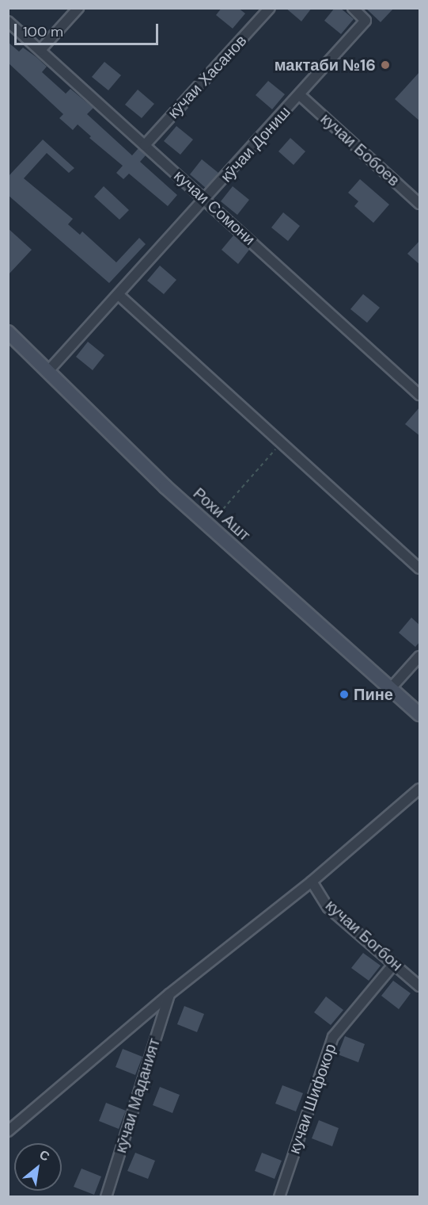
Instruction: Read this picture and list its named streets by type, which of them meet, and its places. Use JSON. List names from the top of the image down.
{
  "streets": {
    "main road": ["Рохи Ашт"],
    "street": [
      "кӯчаи Хасанов",
      "кӯчаи Дониш",
      "кучаи Бобоев",
      "кучаи Сомони",
      "кучаи Богбон",
      "кӯчаи Маданият",
      "кучаи Шифокор"
    ]
  },
  "crossings": [
    ["кӯчаи Хасанов", "кучаи Сомони"],
    ["кӯчаи Дониш", "кучаи Бобоев"],
    ["кӯчаи Дониш", "кучаи Сомони"],
    ["кӯчаи Дониш", "Рохи Ашт"],
    ["кучаи Богбон", "кучаи Шифокор"]
  ],
  "places": ["мактаби №16", "Пине"],
  "scale_bar": "100 m",
  "north": "top right"
}
